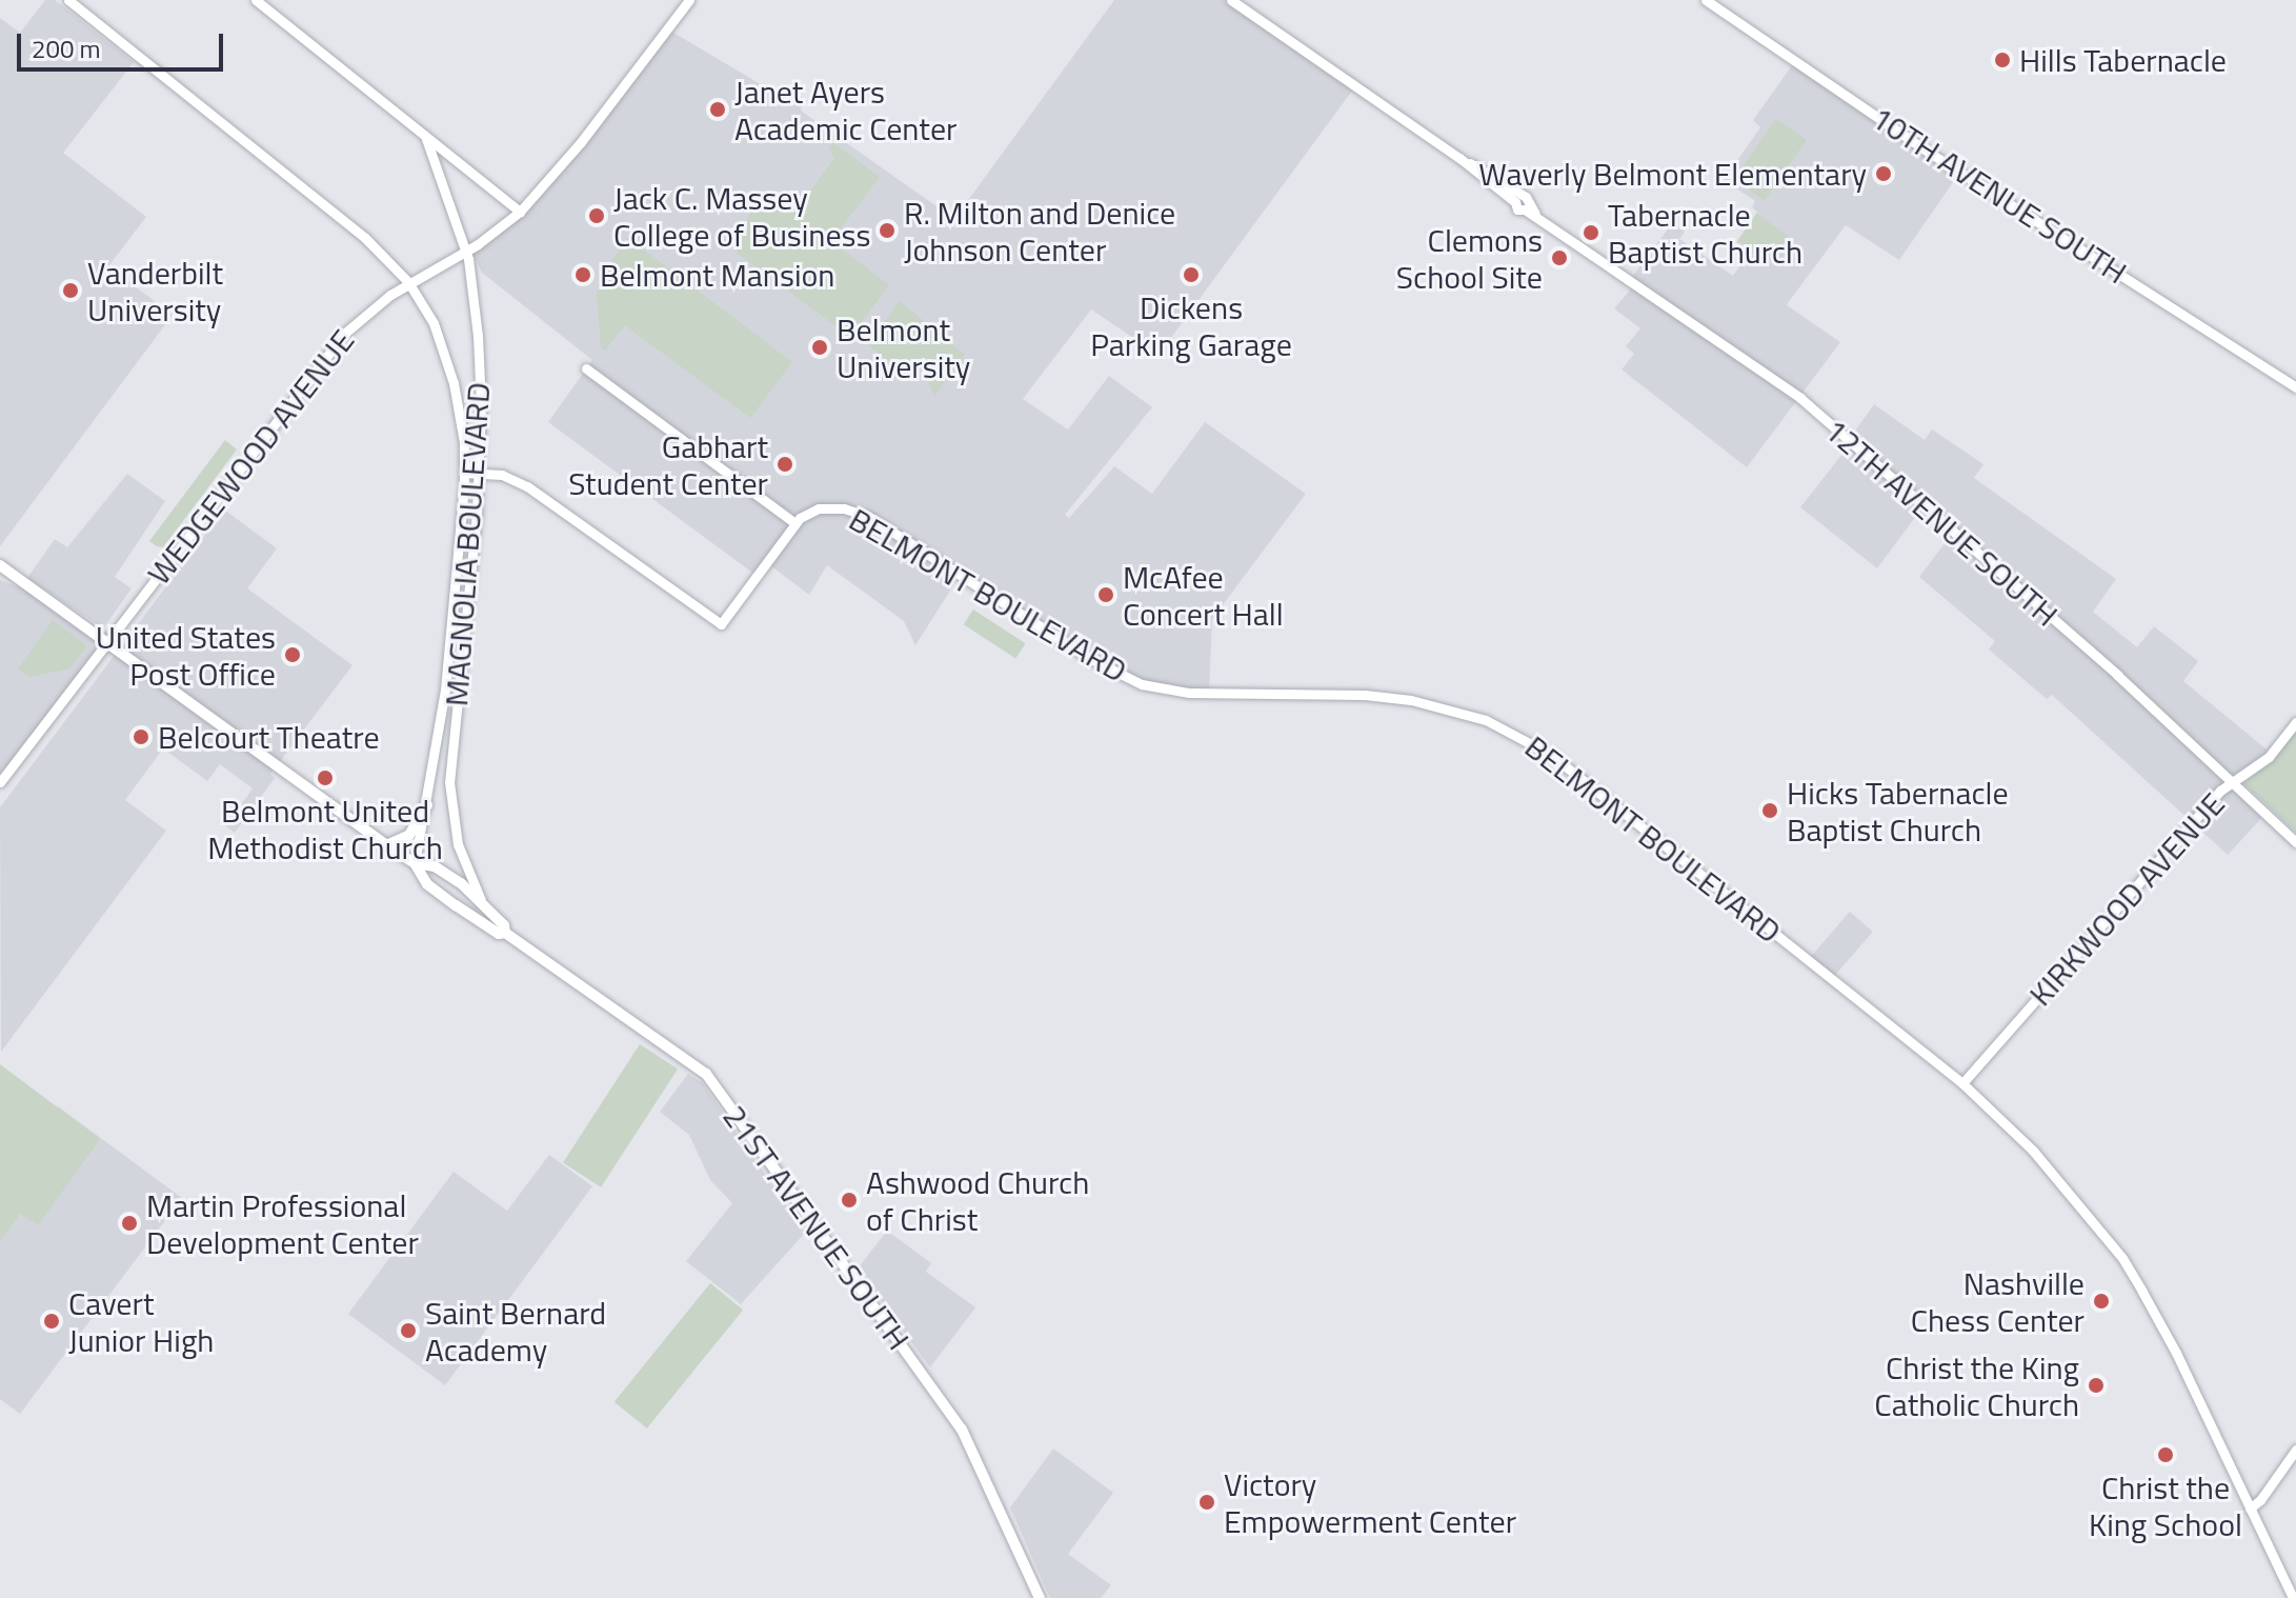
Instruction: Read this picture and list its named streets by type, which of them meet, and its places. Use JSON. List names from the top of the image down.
{
  "streets": {
    "main road": [
      "10TH AVENUE SOUTH",
      "WEDGEWOOD AVENUE",
      "12TH AVENUE SOUTH",
      "MAGNOLIA BOULEVARD",
      "BELMONT BOULEVARD",
      "KIRKWOOD AVENUE",
      "21ST AVENUE SOUTH"
    ]
  },
  "crossings": [
    ["WEDGEWOOD AVENUE", "MAGNOLIA BOULEVARD"],
    ["WEDGEWOOD AVENUE", "21ST AVENUE SOUTH"],
    ["12TH AVENUE SOUTH", "KIRKWOOD AVENUE"],
    ["MAGNOLIA BOULEVARD", "21ST AVENUE SOUTH"],
    ["BELMONT BOULEVARD", "KIRKWOOD AVENUE"]
  ],
  "places": [
    "Hills Tabernacle",
    "Janet Ayers Academic Center",
    "Waverly Belmont Elementary",
    "Jack C. Massey College of Business",
    "R. Milton and Denice Johnson Center",
    "Tabernacle Baptist Church",
    "Clemons School Site",
    "Belmont Mansion",
    "Dickens Parking Garage",
    "Vanderbilt University",
    "Belmont University",
    "Gabhart Student Center",
    "McAfee Concert Hall",
    "United States Post Office",
    "Belcourt Theatre",
    "Belmont United Methodist Church",
    "Hicks Tabernacle Baptist Church",
    "Ashwood Church of Christ",
    "Martin Professional Development Center",
    "Nashville Chess Center",
    "Cavert Junior High",
    "Saint Bernard Academy",
    "Christ the King Catholic Church",
    "Christ the King School",
    "Victory Empowerment Center"
  ],
  "scale_bar": "200 m"
}
